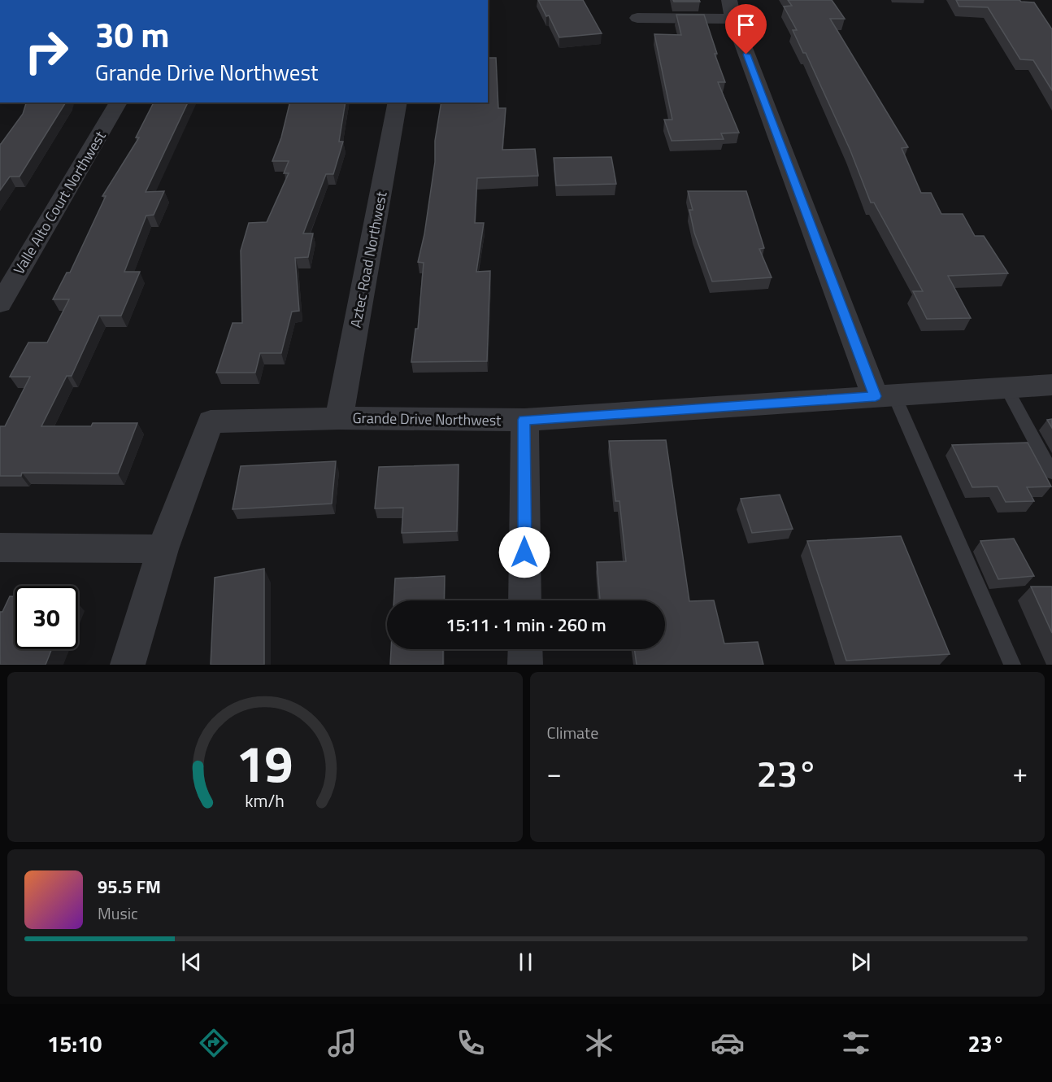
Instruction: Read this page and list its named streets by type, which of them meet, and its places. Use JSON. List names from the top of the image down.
{
  "streets": {
    "street": ["Valle Alto Court Northwest", "Aztec Road Northwest", "Grande Drive Northwest"]
  },
  "crossings": [
    ["Aztec Road Northwest", "Grande Drive Northwest"]
  ],
  "page": {
    "turn": ["30 m", "Grande Drive Northwest"],
    "limit": "30",
    "trip": "15:11 · 1 min · 260 m",
    "tile": "Climate",
    "heat": ["−", "23°", "+"],
    "song": ["95.5 FM", "Music"],
    "tabs": ["15:10", "23°"],
    "gauge": ["19", "km/h"]
  }
}
